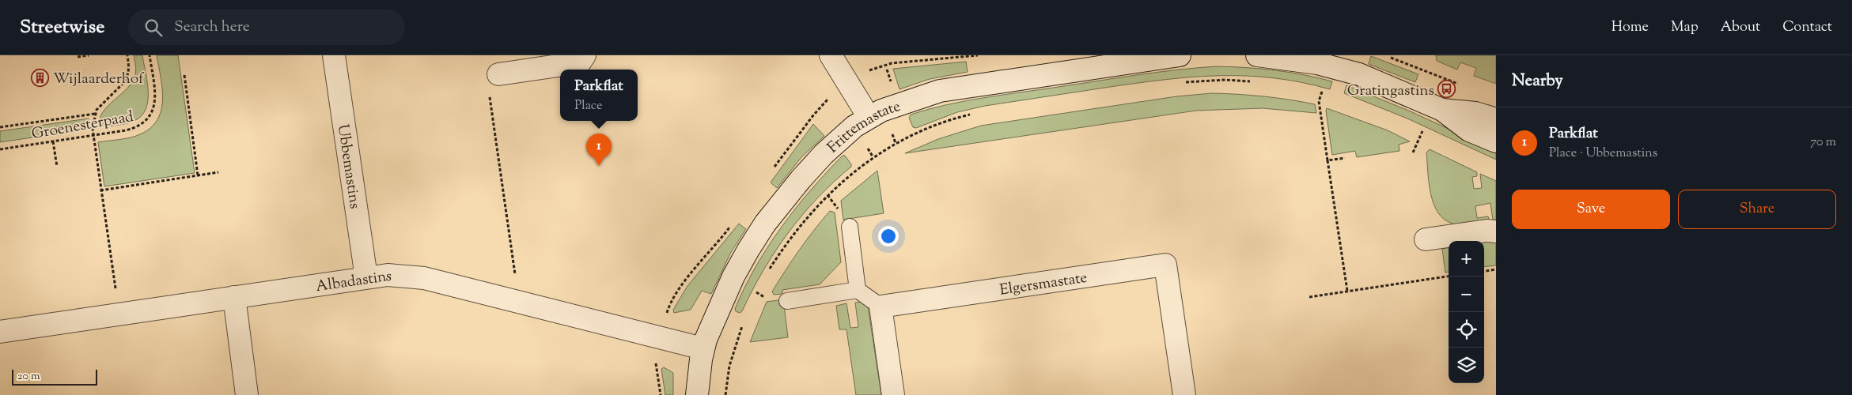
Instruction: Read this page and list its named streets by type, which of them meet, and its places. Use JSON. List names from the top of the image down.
{
  "streets": {
    "street": [
      "Frittemastate",
      "Ubbemastins",
      "Albadastins",
      "Elgersmastate"
    ],
    "path": ["Groenesterpaad"]
  },
  "crossings": [
    ["Frittemastate", "Albadastins"],
    ["Ubbemastins", "Albadastins"]
  ],
  "places": {
    "building": ["Wijlaarderhof"],
    "bus stop": ["Gratingastins"]
  },
  "scale_bar": "20 m",
  "page": {
    "header": "Streetwise",
    "search": "Search here",
    "nav": [
      "Home",
      "Map",
      "About",
      "Contact"
    ],
    "heading": "Nearby",
    "popup": ["Parkflat", "Place"],
    "list": [
      {
        "mark": "1",
        "name": "Parkflat",
        "note": "Place · Ubbemastins",
        "value": "70 m"
      }
    ],
    "pins": "1",
    "buttons": ["Save", "Share"],
    "map_buttons": ["+", "−"],
    "scale": "20 m"
  }
}
